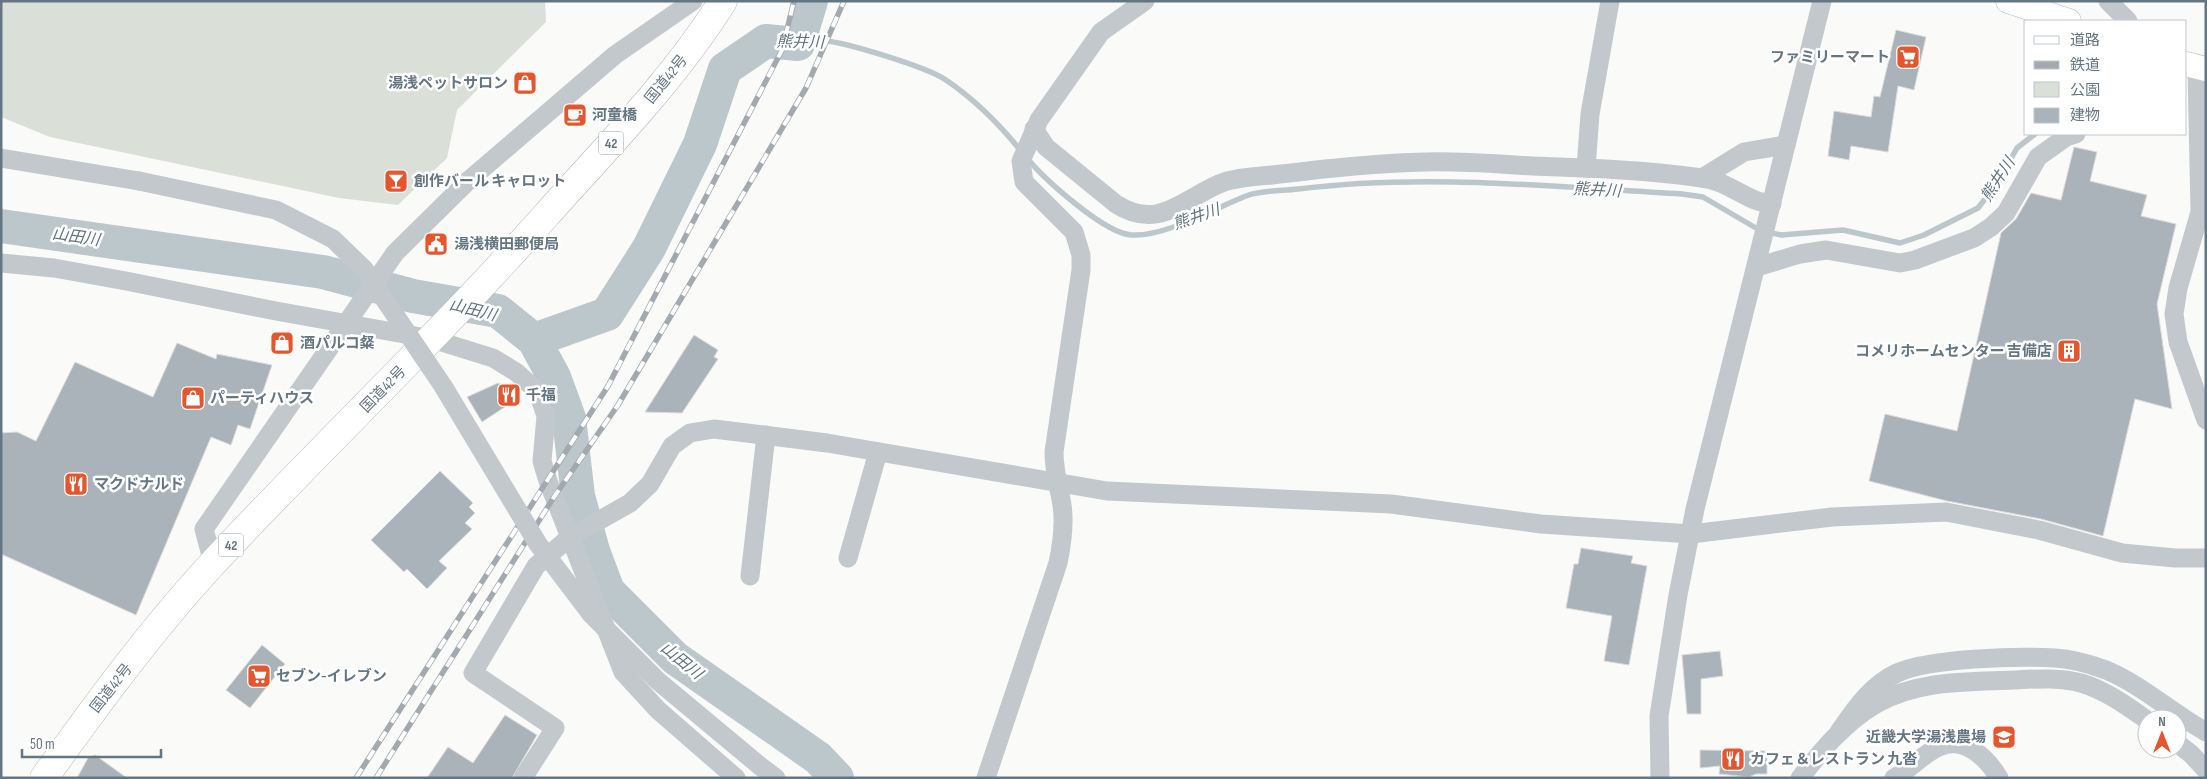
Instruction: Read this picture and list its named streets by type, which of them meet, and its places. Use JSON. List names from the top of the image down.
{
  "streets": {
    "highway": ["国道42号", "42"]
  },
  "water": ["熊井川", "山田川"],
  "places": {
    "supermarket": ["ファミリーマート", "セブン-イレブン"],
    "shop": ["湯浅ペットサロン", "酒パルコ粲", "パーティハウス"],
    "cafe": ["河童橋"],
    "bar": ["創作バール キャロット"],
    "public building": ["湯浅横田郵便局"],
    "building": ["コメリホームセンター 吉備店"],
    "restaurant": ["千福", "マクドナルド", "カフェ＆レストラン 九沓"],
    "school or university": ["近畿大学湯浅農場"]
  },
  "legend": [
    "道路",
    "鉄道",
    "公園",
    "建物"
  ],
  "scale_bar": "50 m",
  "north": "top"
}
